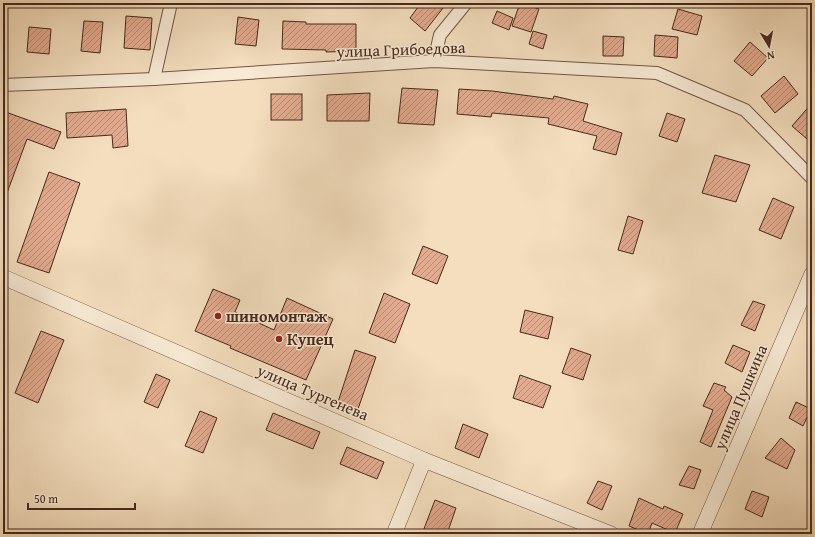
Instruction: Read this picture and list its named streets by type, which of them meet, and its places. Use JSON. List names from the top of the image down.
{
  "streets": {
    "street": ["улица Грибоедова", "улица Тургенева", "улица Пушкина"]
  },
  "places": ["шиномонтаж", "Купец"],
  "scale_bar": "50 m",
  "north": "bottom"
}
